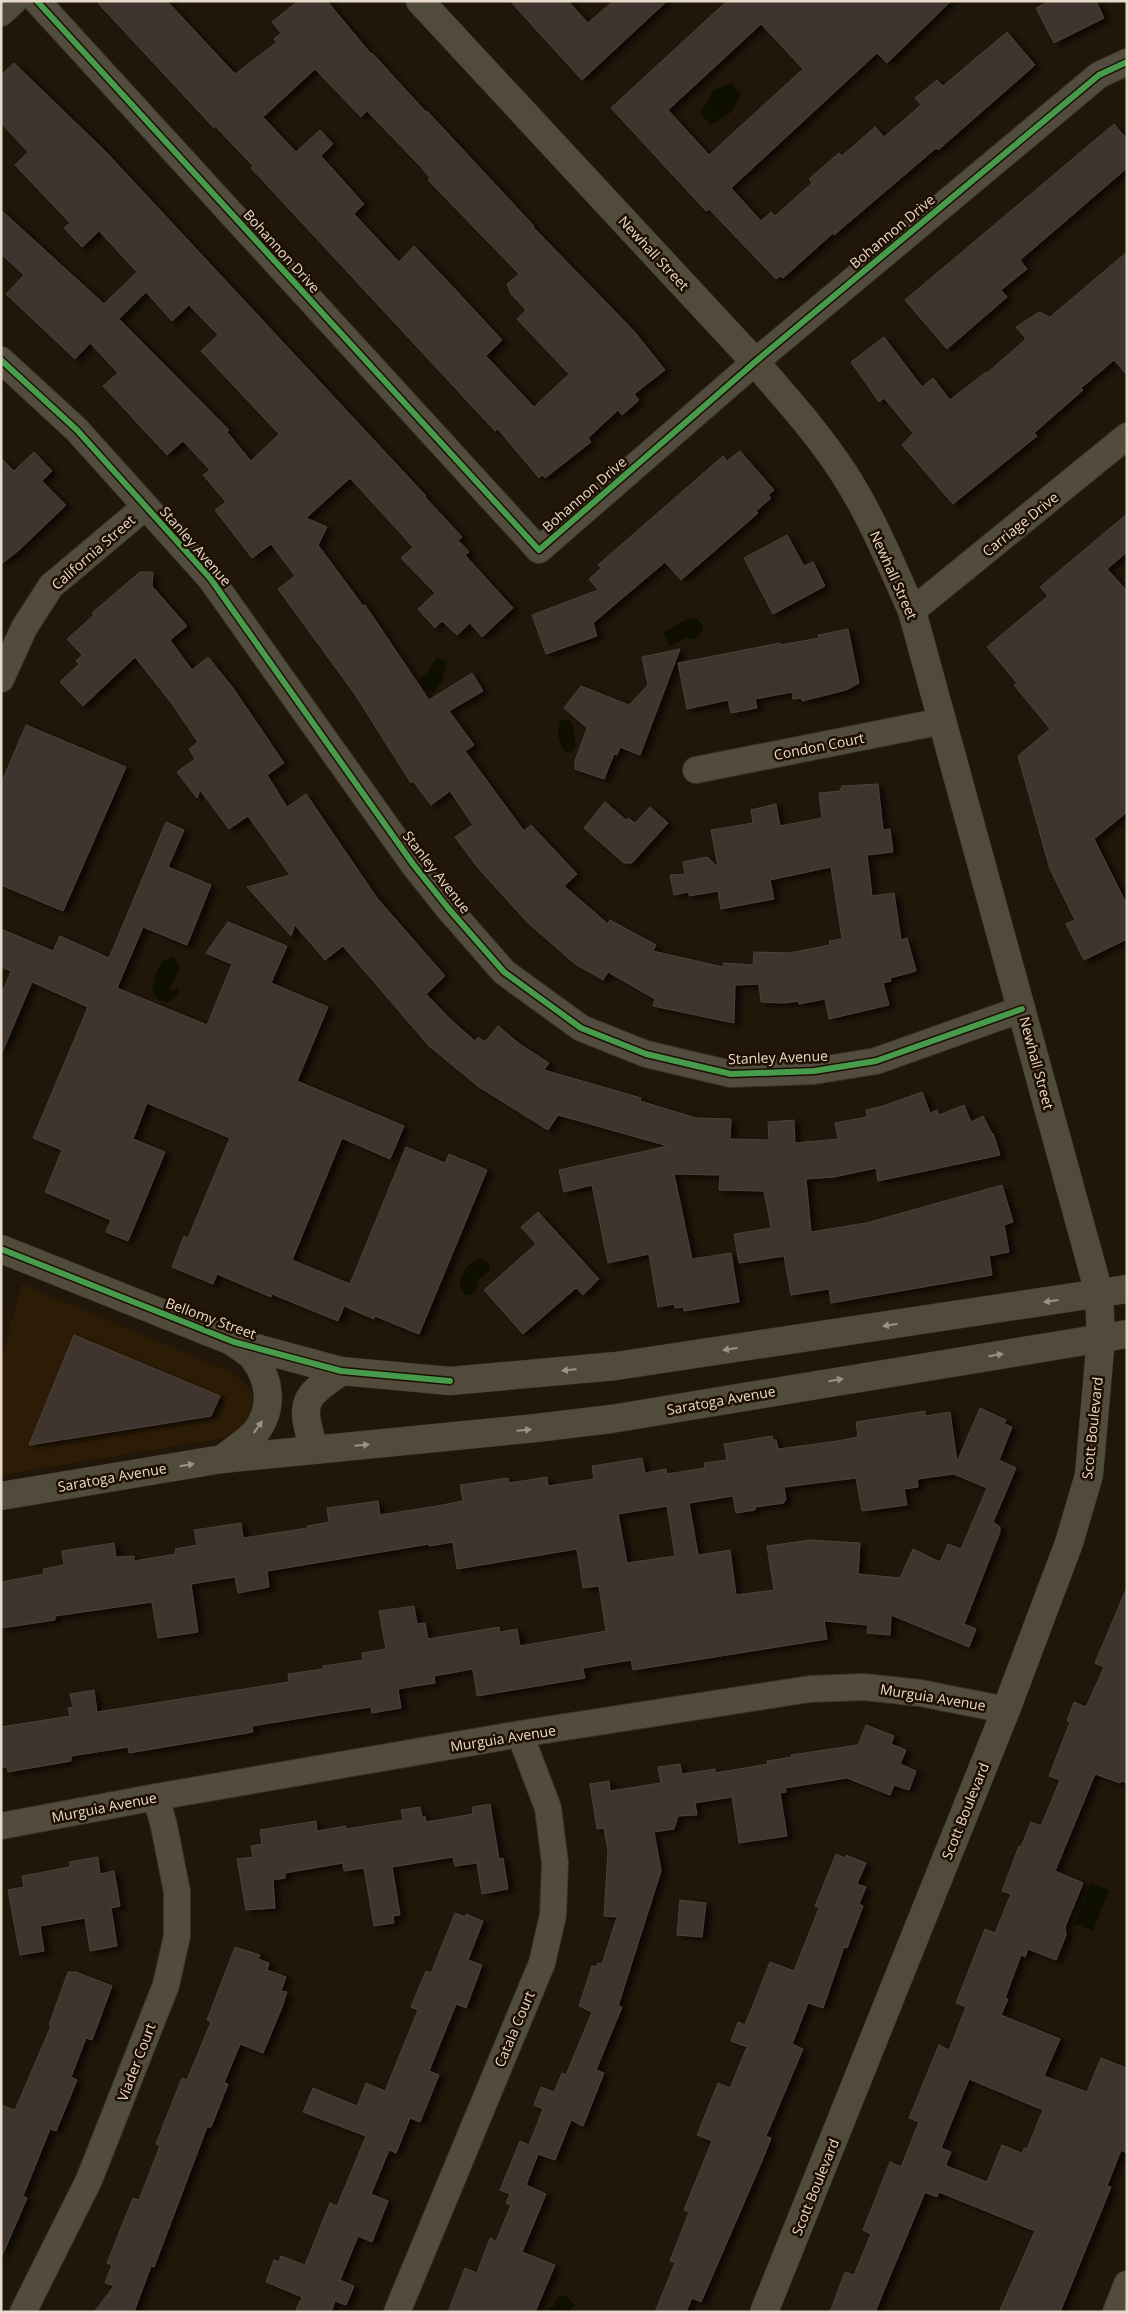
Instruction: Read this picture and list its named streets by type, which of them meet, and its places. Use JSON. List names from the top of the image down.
{
  "streets": {
    "main road": [
      "Newhall Street",
      "Bellomy Street",
      "Saratoga Avenue",
      "Scott Boulevard"
    ],
    "street": [
      "Bohannon Drive",
      "Carriage Drive",
      "Stanley Avenue",
      "California Street",
      "Condon Court",
      "Murguia Avenue",
      "Catala Court",
      "Viader Court"
    ]
  },
  "crossings": [
    ["Bohannon Drive", "Newhall Street"],
    ["Newhall Street", "Carriage Drive"],
    ["Newhall Street", "Stanley Avenue"],
    ["Newhall Street", "Condon Court"],
    ["Newhall Street", "Bellomy Street"],
    ["Newhall Street", "Scott Boulevard"],
    ["Stanley Avenue", "California Street"],
    ["Bellomy Street", "Scott Boulevard"],
    ["Saratoga Avenue", "Scott Boulevard"],
    ["Scott Boulevard", "Murguia Avenue"],
    ["Murguia Avenue", "Catala Court"],
    ["Murguia Avenue", "Viader Court"]
  ],
  "one_way": ["Bellomy Street", "Saratoga Avenue"]
}
